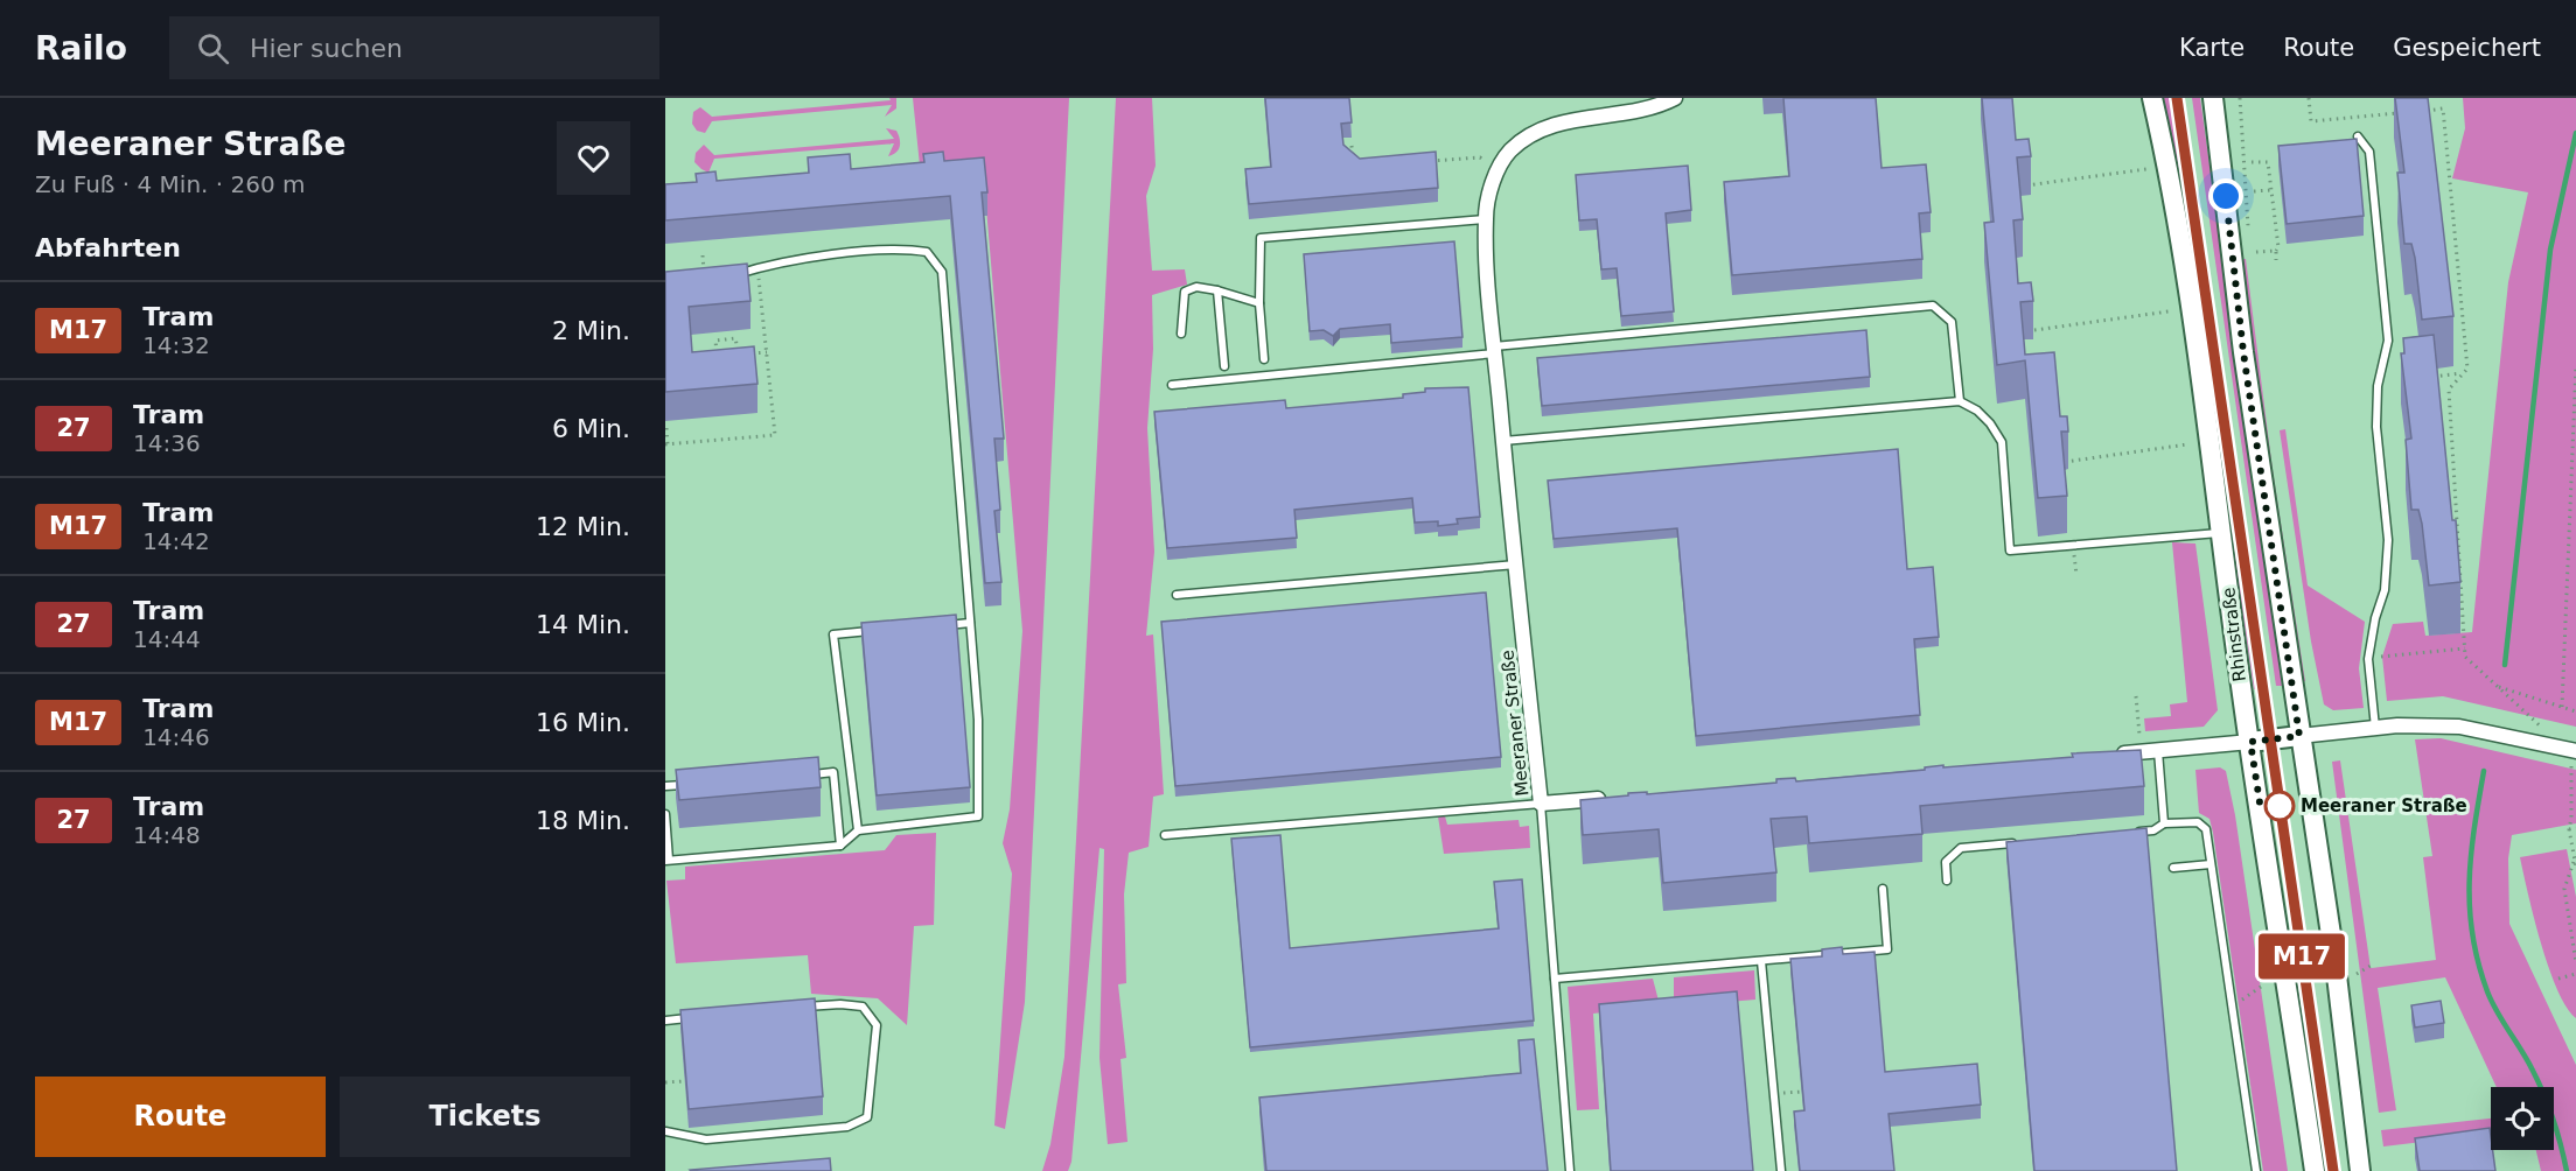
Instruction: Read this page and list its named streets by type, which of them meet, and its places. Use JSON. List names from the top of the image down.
{
  "streets": {
    "main road": ["Rhinstraße"],
    "street": ["Meeraner Straße"]
  },
  "places": ["Meeraner Straße"],
  "lines": ["tram line M17"],
  "page": {
    "header": "Railo",
    "search": "Hier suchen",
    "nav": ["Karte", "Route", "Gespeichert"],
    "heading": [
      ["Meeraner Straße", "Zu Fuß · 4 Min. · 260 m"],
      "Abfahrten"
    ],
    "on_map": "M17",
    "list": [
      {
        "mark": "M17",
        "name": "Tram",
        "note": "14:32",
        "value": "2 Min."
      },
      {
        "mark": "27",
        "name": "Tram",
        "note": "14:36",
        "value": "6 Min."
      },
      {
        "mark": "M17",
        "name": "Tram",
        "note": "14:42",
        "value": "12 Min."
      },
      {
        "mark": "27",
        "name": "Tram",
        "note": "14:44",
        "value": "14 Min."
      },
      {
        "mark": "M17",
        "name": "Tram",
        "note": "14:46",
        "value": "16 Min."
      },
      {
        "mark": "27",
        "name": "Tram",
        "note": "14:48",
        "value": "18 Min."
      }
    ],
    "buttons": ["Route", "Tickets"]
  }
}
